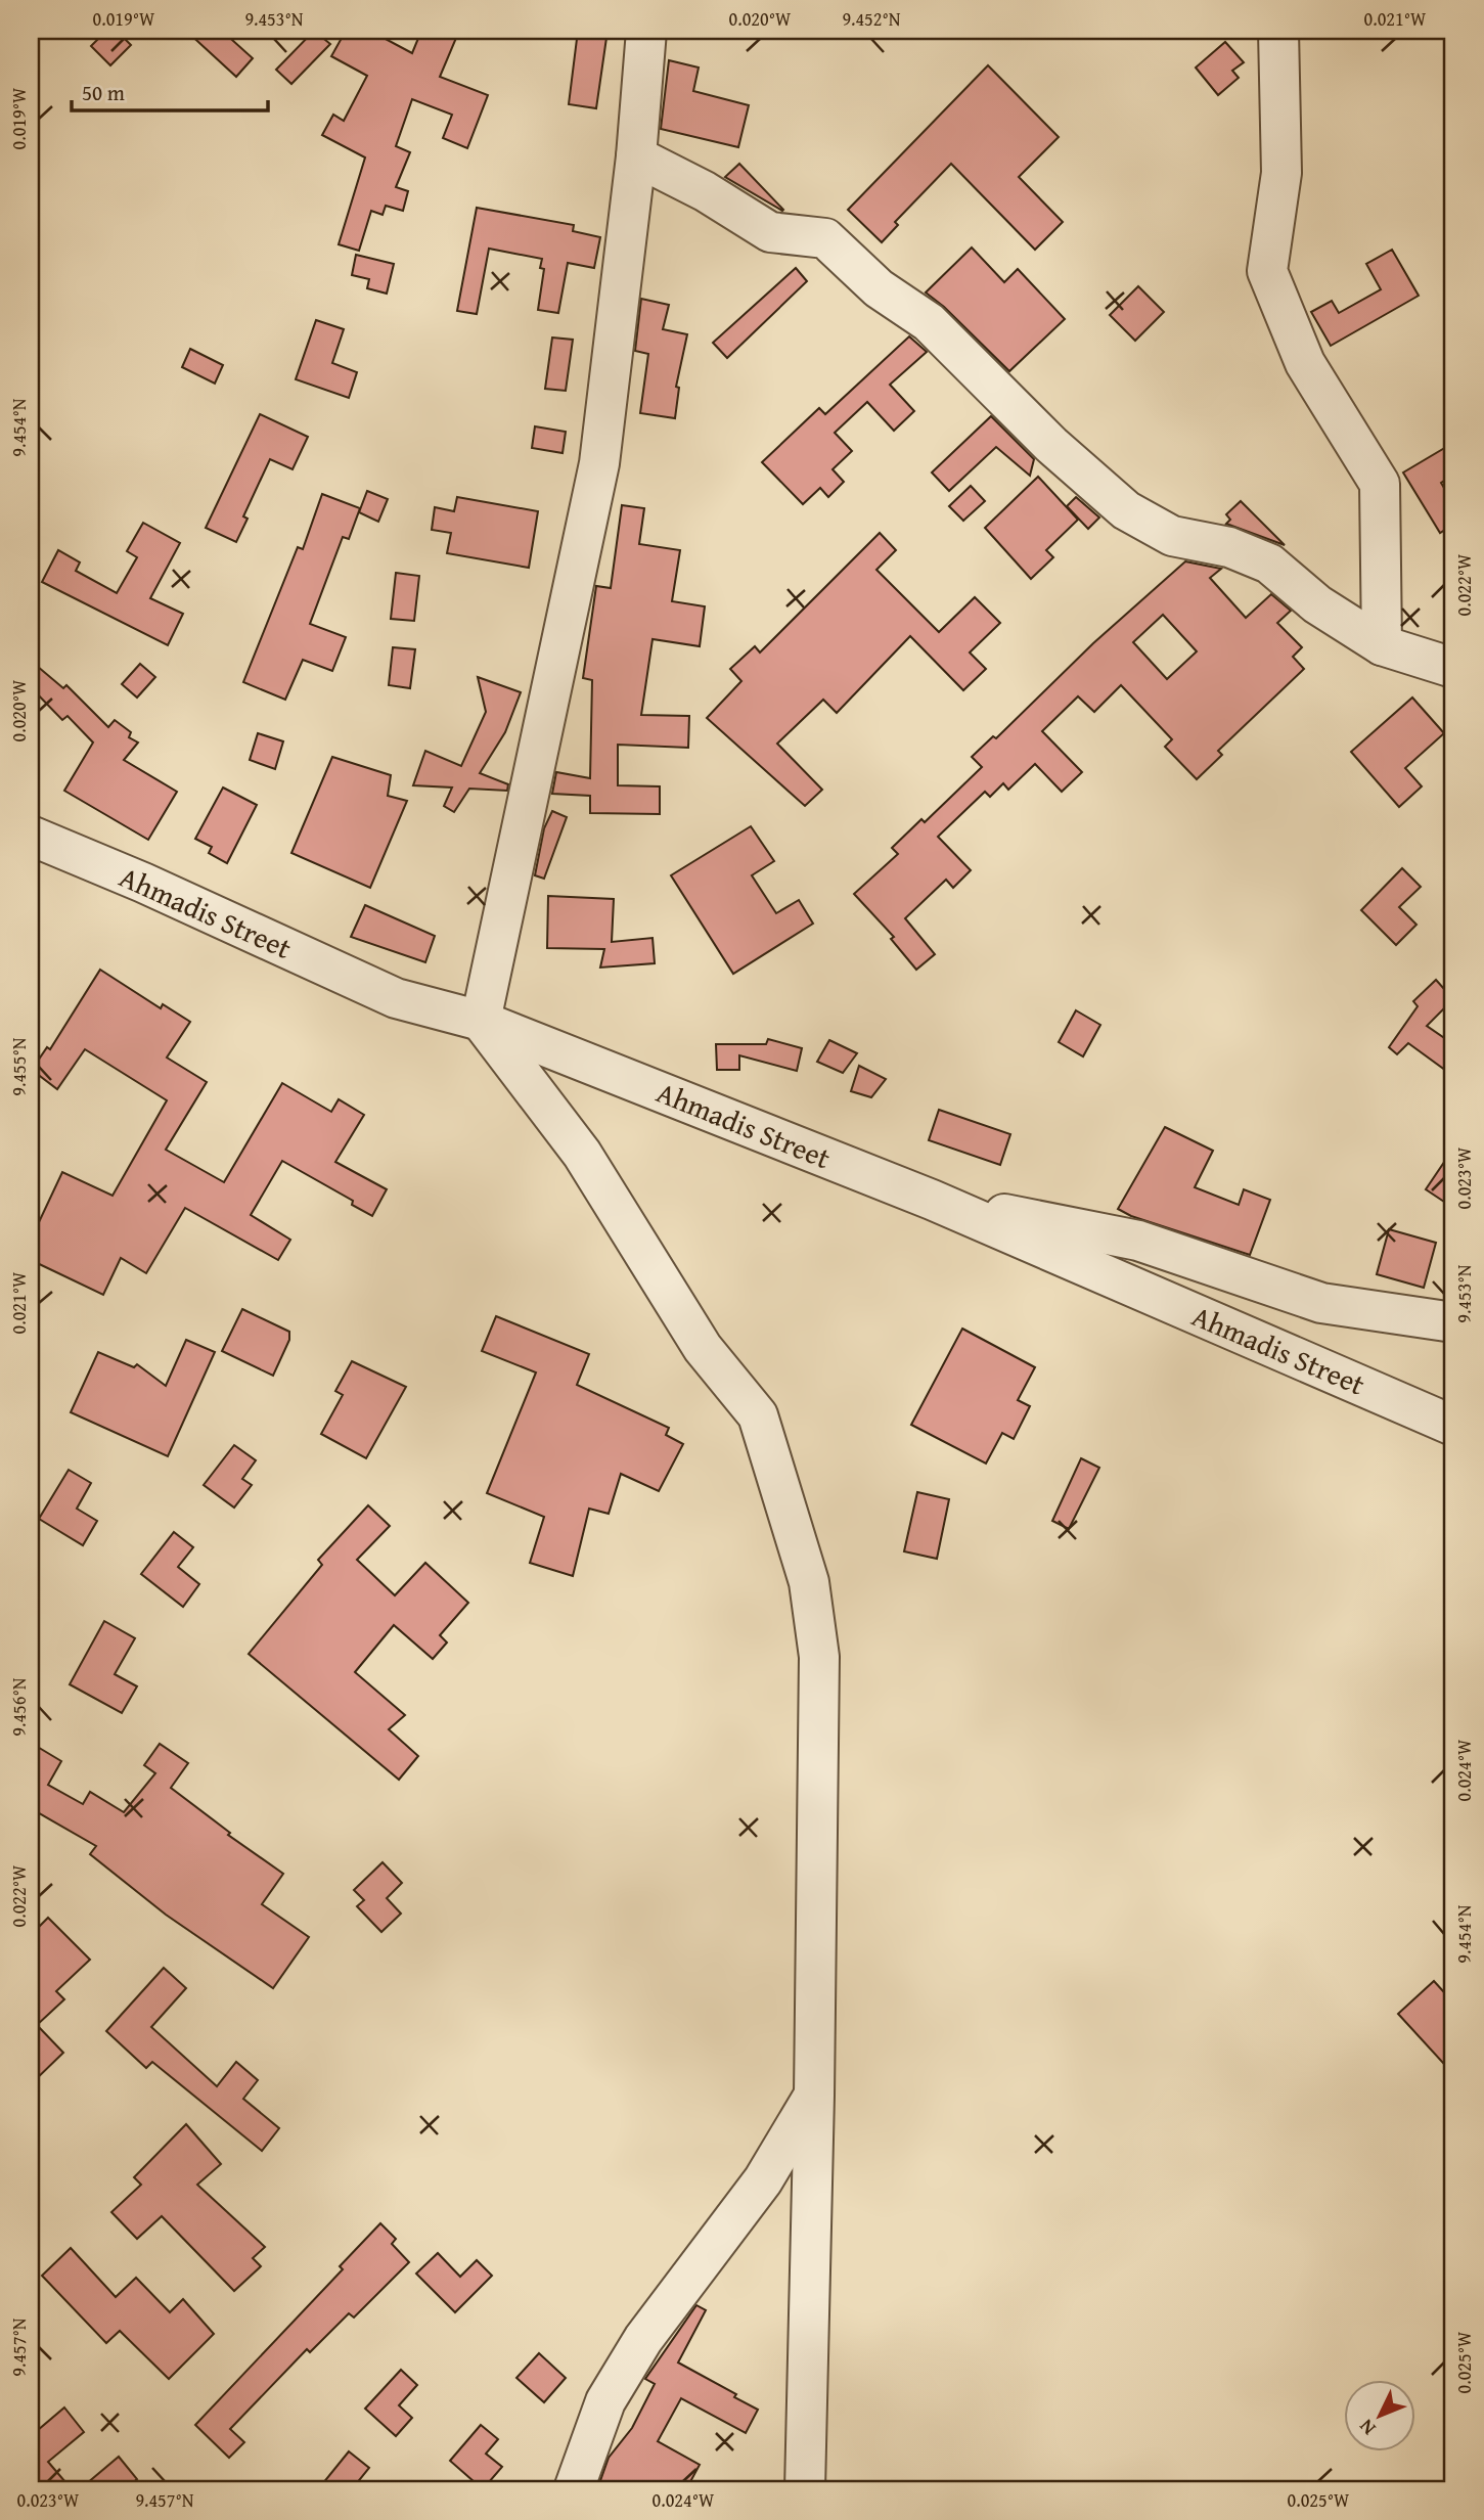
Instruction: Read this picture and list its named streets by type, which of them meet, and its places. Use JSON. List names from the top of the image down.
{
  "streets": {
    "street": ["Ahmadis Street"]
  },
  "scale_bar": "50 m",
  "north": "bottom left",
  "coordinates": [
    "0.019°W",
    "9.453°N",
    "0.020°W",
    "9.452°N",
    "0.021°W",
    "9.454°N",
    "0.022°W",
    "9.455°N",
    "0.023°W",
    "9.456°N",
    "0.024°W",
    "9.457°N",
    "0.025°W"
  ]
}
